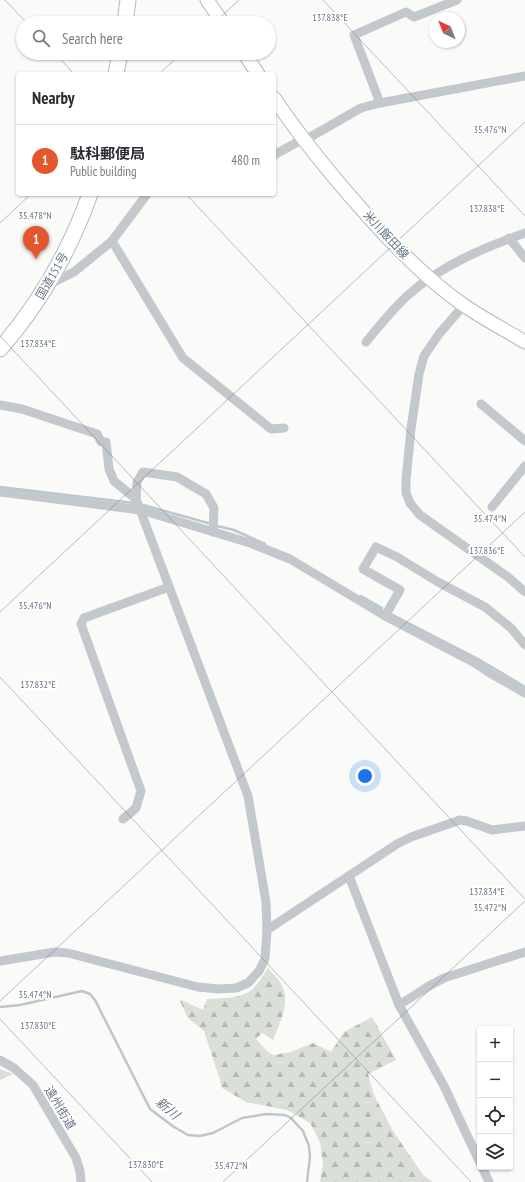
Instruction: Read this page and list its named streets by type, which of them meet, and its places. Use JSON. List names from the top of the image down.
{
  "streets": {
    "highway": ["国道151号"],
    "main road": ["米川飯田線"],
    "street": ["遠州街道"]
  },
  "water": ["新川"],
  "north": "top left",
  "page": {
    "search": "Search here",
    "heading": "Nearby",
    "list": [
      {
        "mark": "1",
        "name": "駄科郵便局",
        "note": "Public building",
        "value": "480 m"
      }
    ],
    "pins": "1",
    "map_buttons": ["+", "−"]
  },
  "coordinates": [
    "137.838°E",
    "35.476°N",
    "35.478°N",
    "137.834°E",
    "35.474°N",
    "137.836°E",
    "137.832°E",
    "35.472°N",
    "137.830°E"
  ]
}
